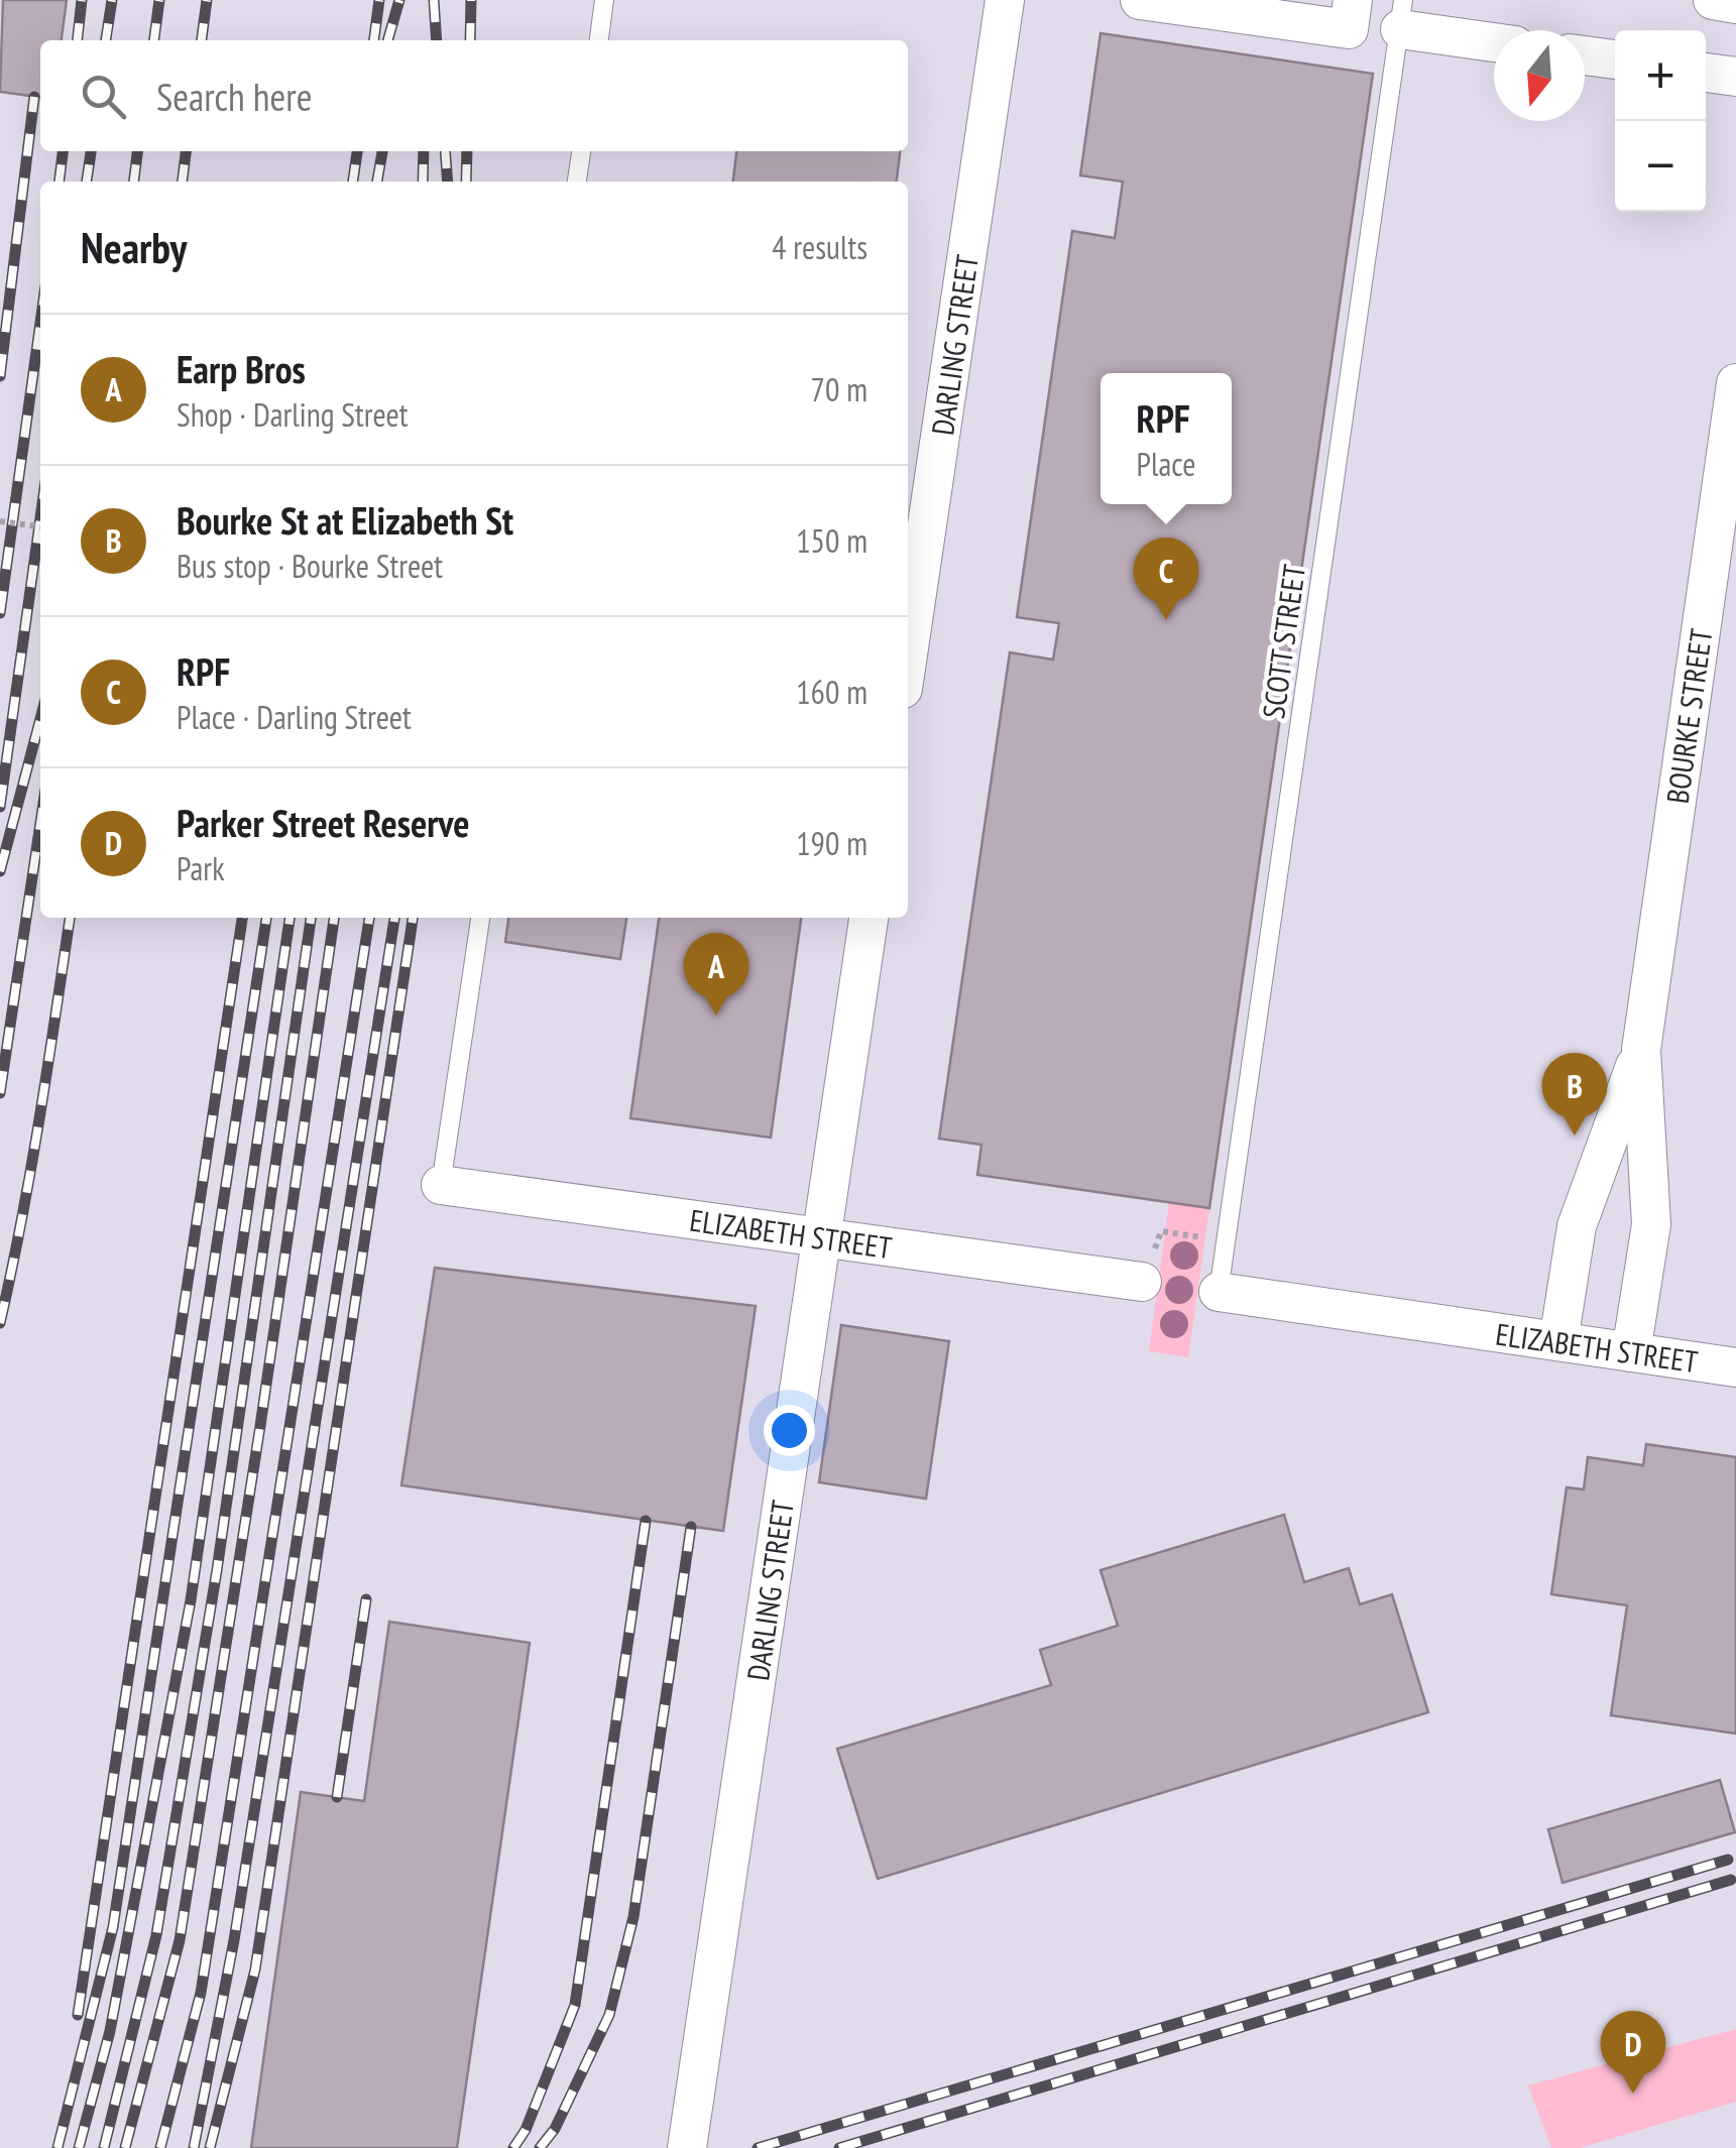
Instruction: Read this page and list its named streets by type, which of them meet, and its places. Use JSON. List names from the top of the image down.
{
  "streets": {
    "street": ["DARLING STREET", "BOURKE STREET", "ELIZABETH STREET"],
    "lane": ["SCOTT STREET"]
  },
  "crossings": [
    ["DARLING STREET", "ELIZABETH STREET"],
    ["SCOTT STREET", "ELIZABETH STREET"],
    ["BOURKE STREET", "ELIZABETH STREET"]
  ],
  "north": "bottom",
  "page": {
    "map_buttons": ["+", "−"],
    "search": "Search here",
    "heading": ["Nearby", "4 results"],
    "list": [
      {
        "mark": "A",
        "name": "Earp Bros",
        "note": "Shop · Darling Street",
        "value": "70 m"
      },
      {
        "mark": "B",
        "name": "Bourke St at Elizabeth St",
        "note": "Bus stop · Bourke Street",
        "value": "150 m"
      },
      {
        "mark": "C",
        "name": "RPF",
        "note": "Place · Darling Street",
        "value": "160 m"
      },
      {
        "mark": "D",
        "name": "Parker Street Reserve",
        "note": "Park",
        "value": "190 m"
      }
    ],
    "popup": ["RPF", "Place"],
    "pins": [
      "C",
      "A",
      "B",
      "D"
    ]
  }
}
